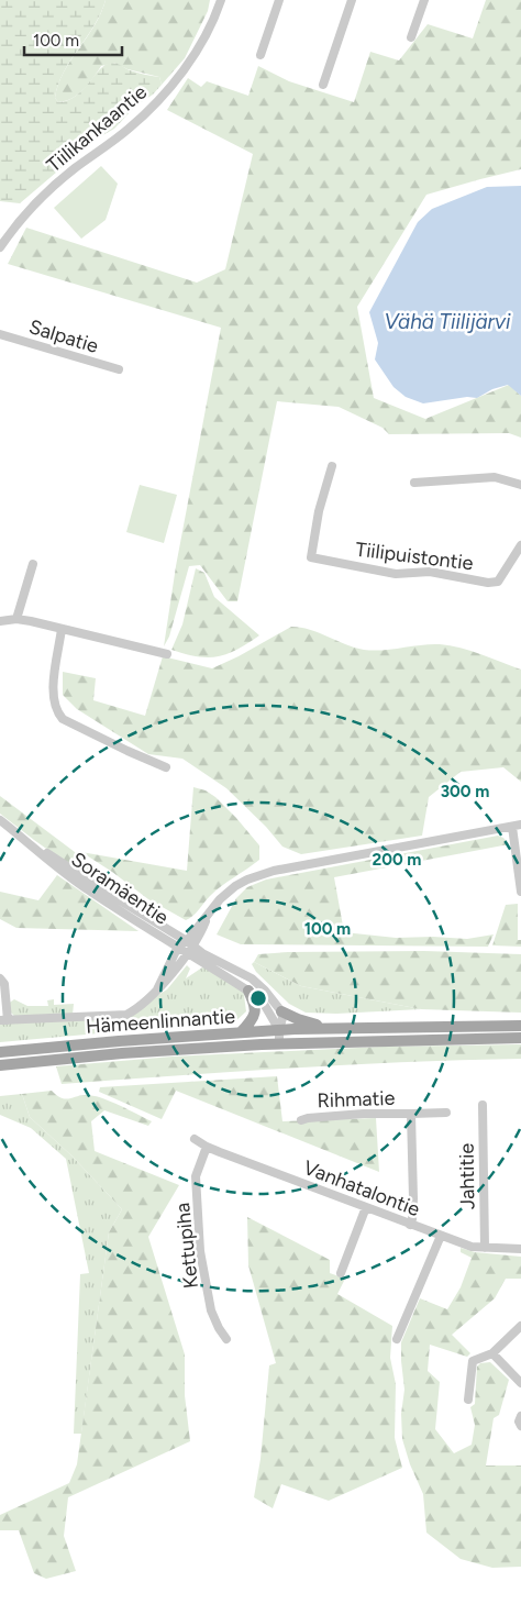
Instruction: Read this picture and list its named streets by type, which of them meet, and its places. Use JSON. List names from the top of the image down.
{
  "streets": {
    "main road": ["Hämeenlinnantie"],
    "street": [
      "Tiilikankaantie",
      "Salpatie",
      "Tiilipuistontie",
      "Soramäentie",
      "Rihmatie",
      "Jahtitie",
      "Vanhatalontie",
      "Kettupiha"
    ]
  },
  "crossings": [
    ["Soramäentie", "Hämeenlinnantie"],
    ["Rihmatie", "Vanhatalontie"],
    ["Jahtitie", "Vanhatalontie"],
    ["Vanhatalontie", "Kettupiha"]
  ],
  "water": ["Vähä Tiilijärvi"],
  "scale_bar": "100 m",
  "rings": ["300 m", "200 m", "100 m"]
}
